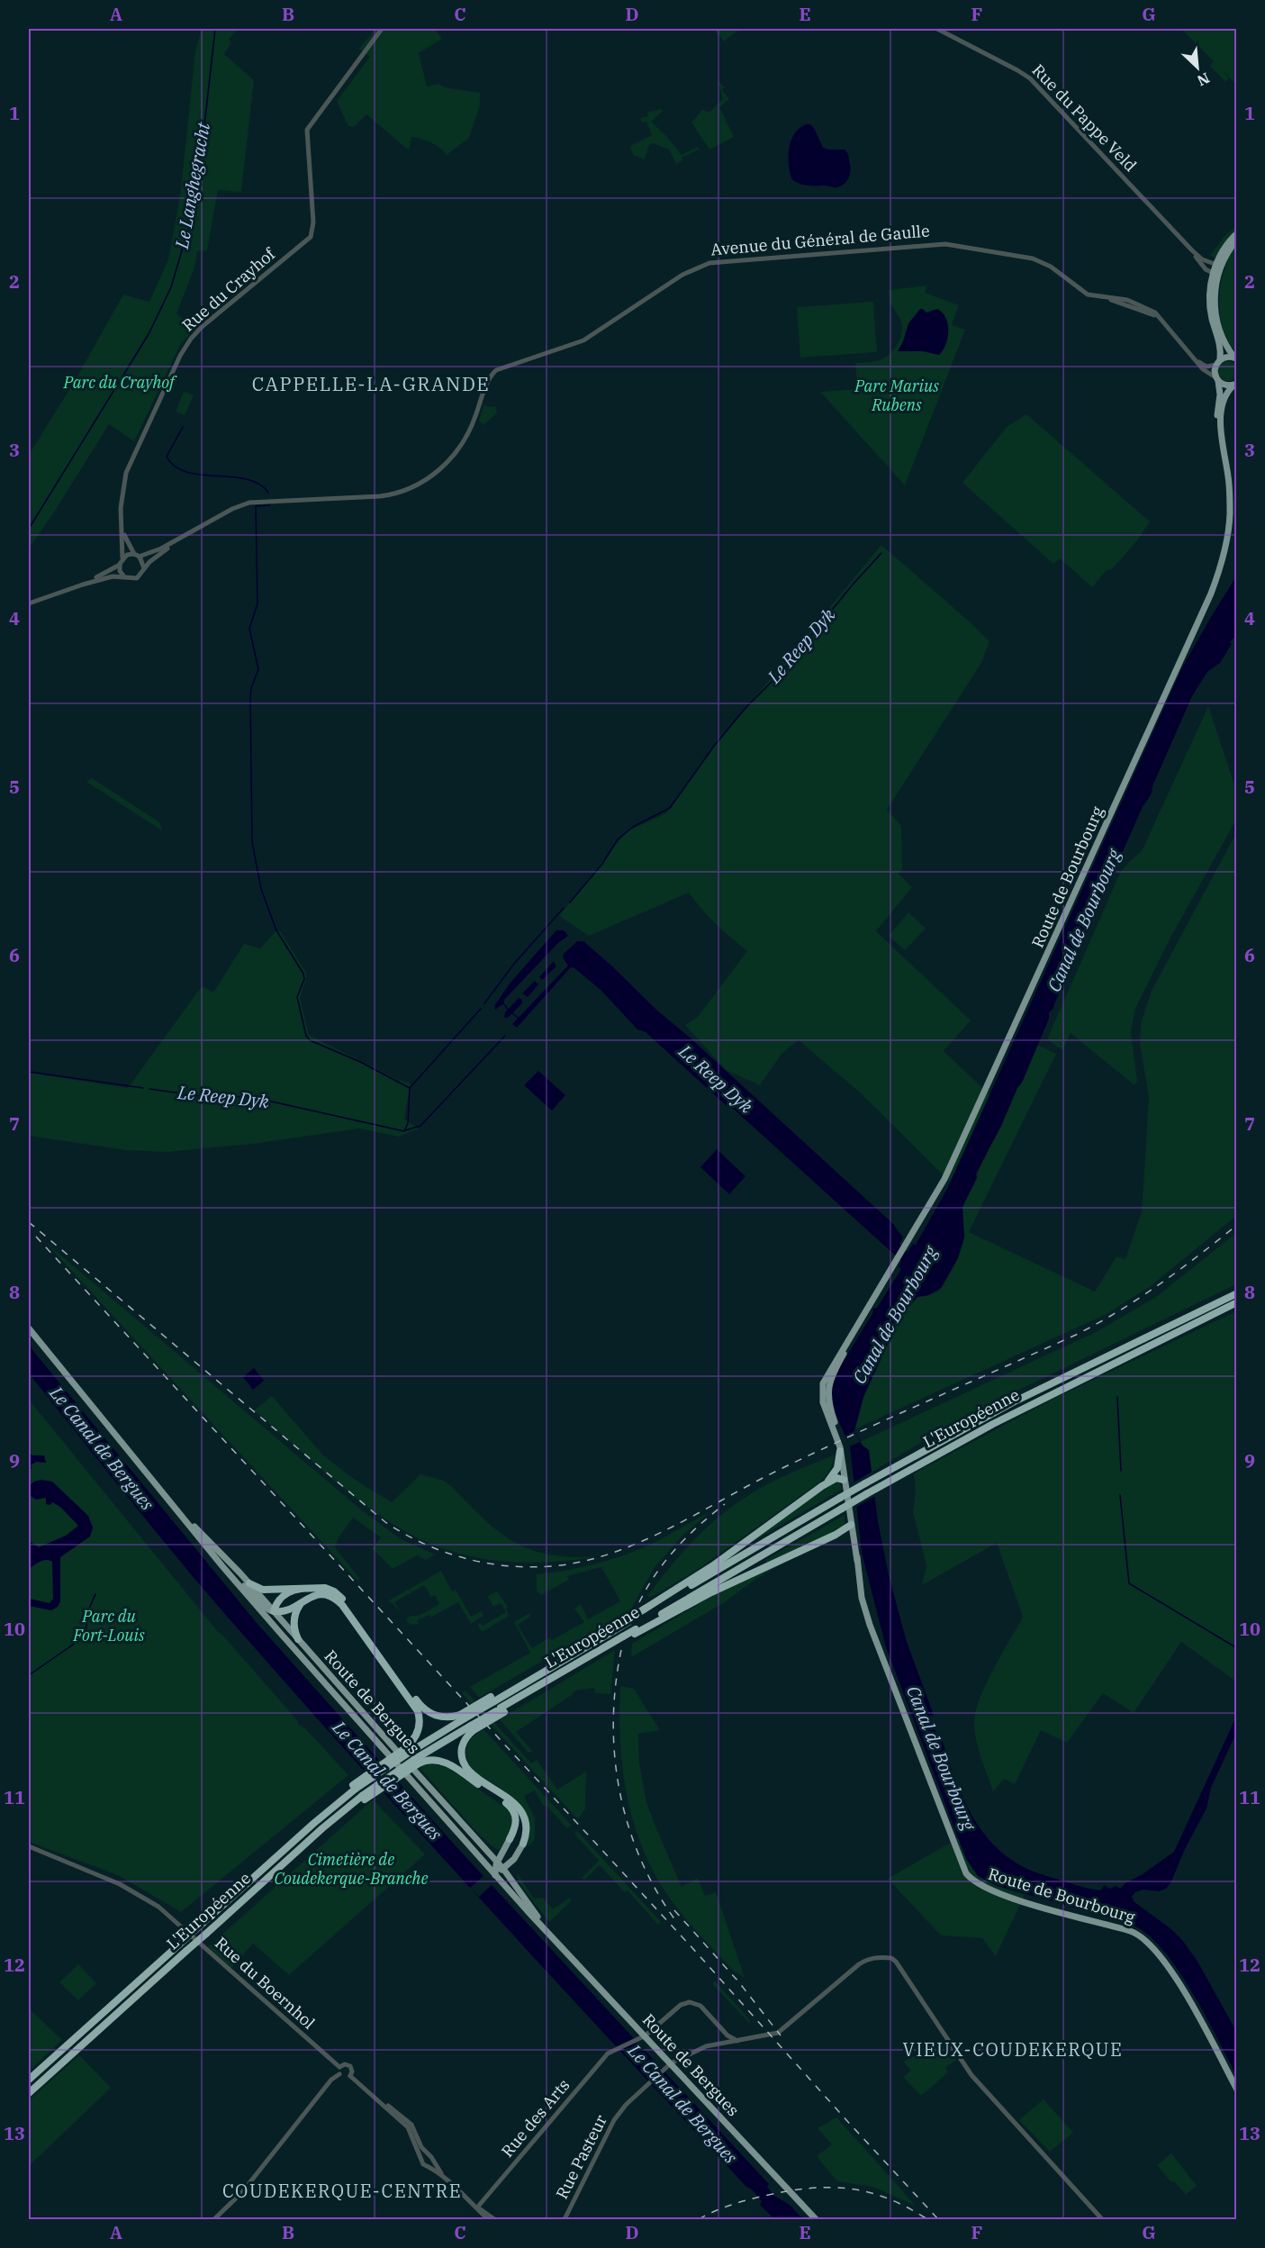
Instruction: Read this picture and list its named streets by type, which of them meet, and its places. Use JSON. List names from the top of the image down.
{
  "streets": {
    "highway": ["L'Européenne"],
    "main road": ["Route de Bourbourg", "Route de Bergues"],
    "street": [
      "Rue du Pappe Veld",
      "Avenue du Général de Gaulle",
      "Rue du Crayhof",
      "Rue du Boernhol",
      "Rue des Arts",
      "Rue Pasteur"
    ]
  },
  "crossings": [
    ["Avenue du Général de Gaulle", "Rue du Crayhof"],
    ["Avenue du Général de Gaulle", "Route de Bourbourg"],
    ["Route de Bergues", "Rue des Arts"],
    ["Route de Bergues", "Rue Pasteur"]
  ],
  "districts": ["CAPPELLE-LA-GRANDE", "VIEUX-COUDEKERQUE", "COUDEKERQUE-CENTRE"],
  "water": [
    "Le Langhegracht",
    "Le Reep Dyk",
    "Canal de Bourbourg",
    "Le Canal de Bergues"
  ],
  "parks": [
    "Parc du Crayhof",
    "Parc Marius Rubens",
    "Parc du Fort-Louis",
    "Cimetière de Coudekerque-Branche"
  ],
  "north": "bottom right",
  "grid": {
    "columns": [
      "A",
      "B",
      "C",
      "D",
      "E",
      "F",
      "G"
    ],
    "rows": [
      "1",
      "2",
      "3",
      "4",
      "5",
      "6",
      "7",
      "8",
      "9",
      "10",
      "11",
      "12",
      "13"
    ]
  }
}
